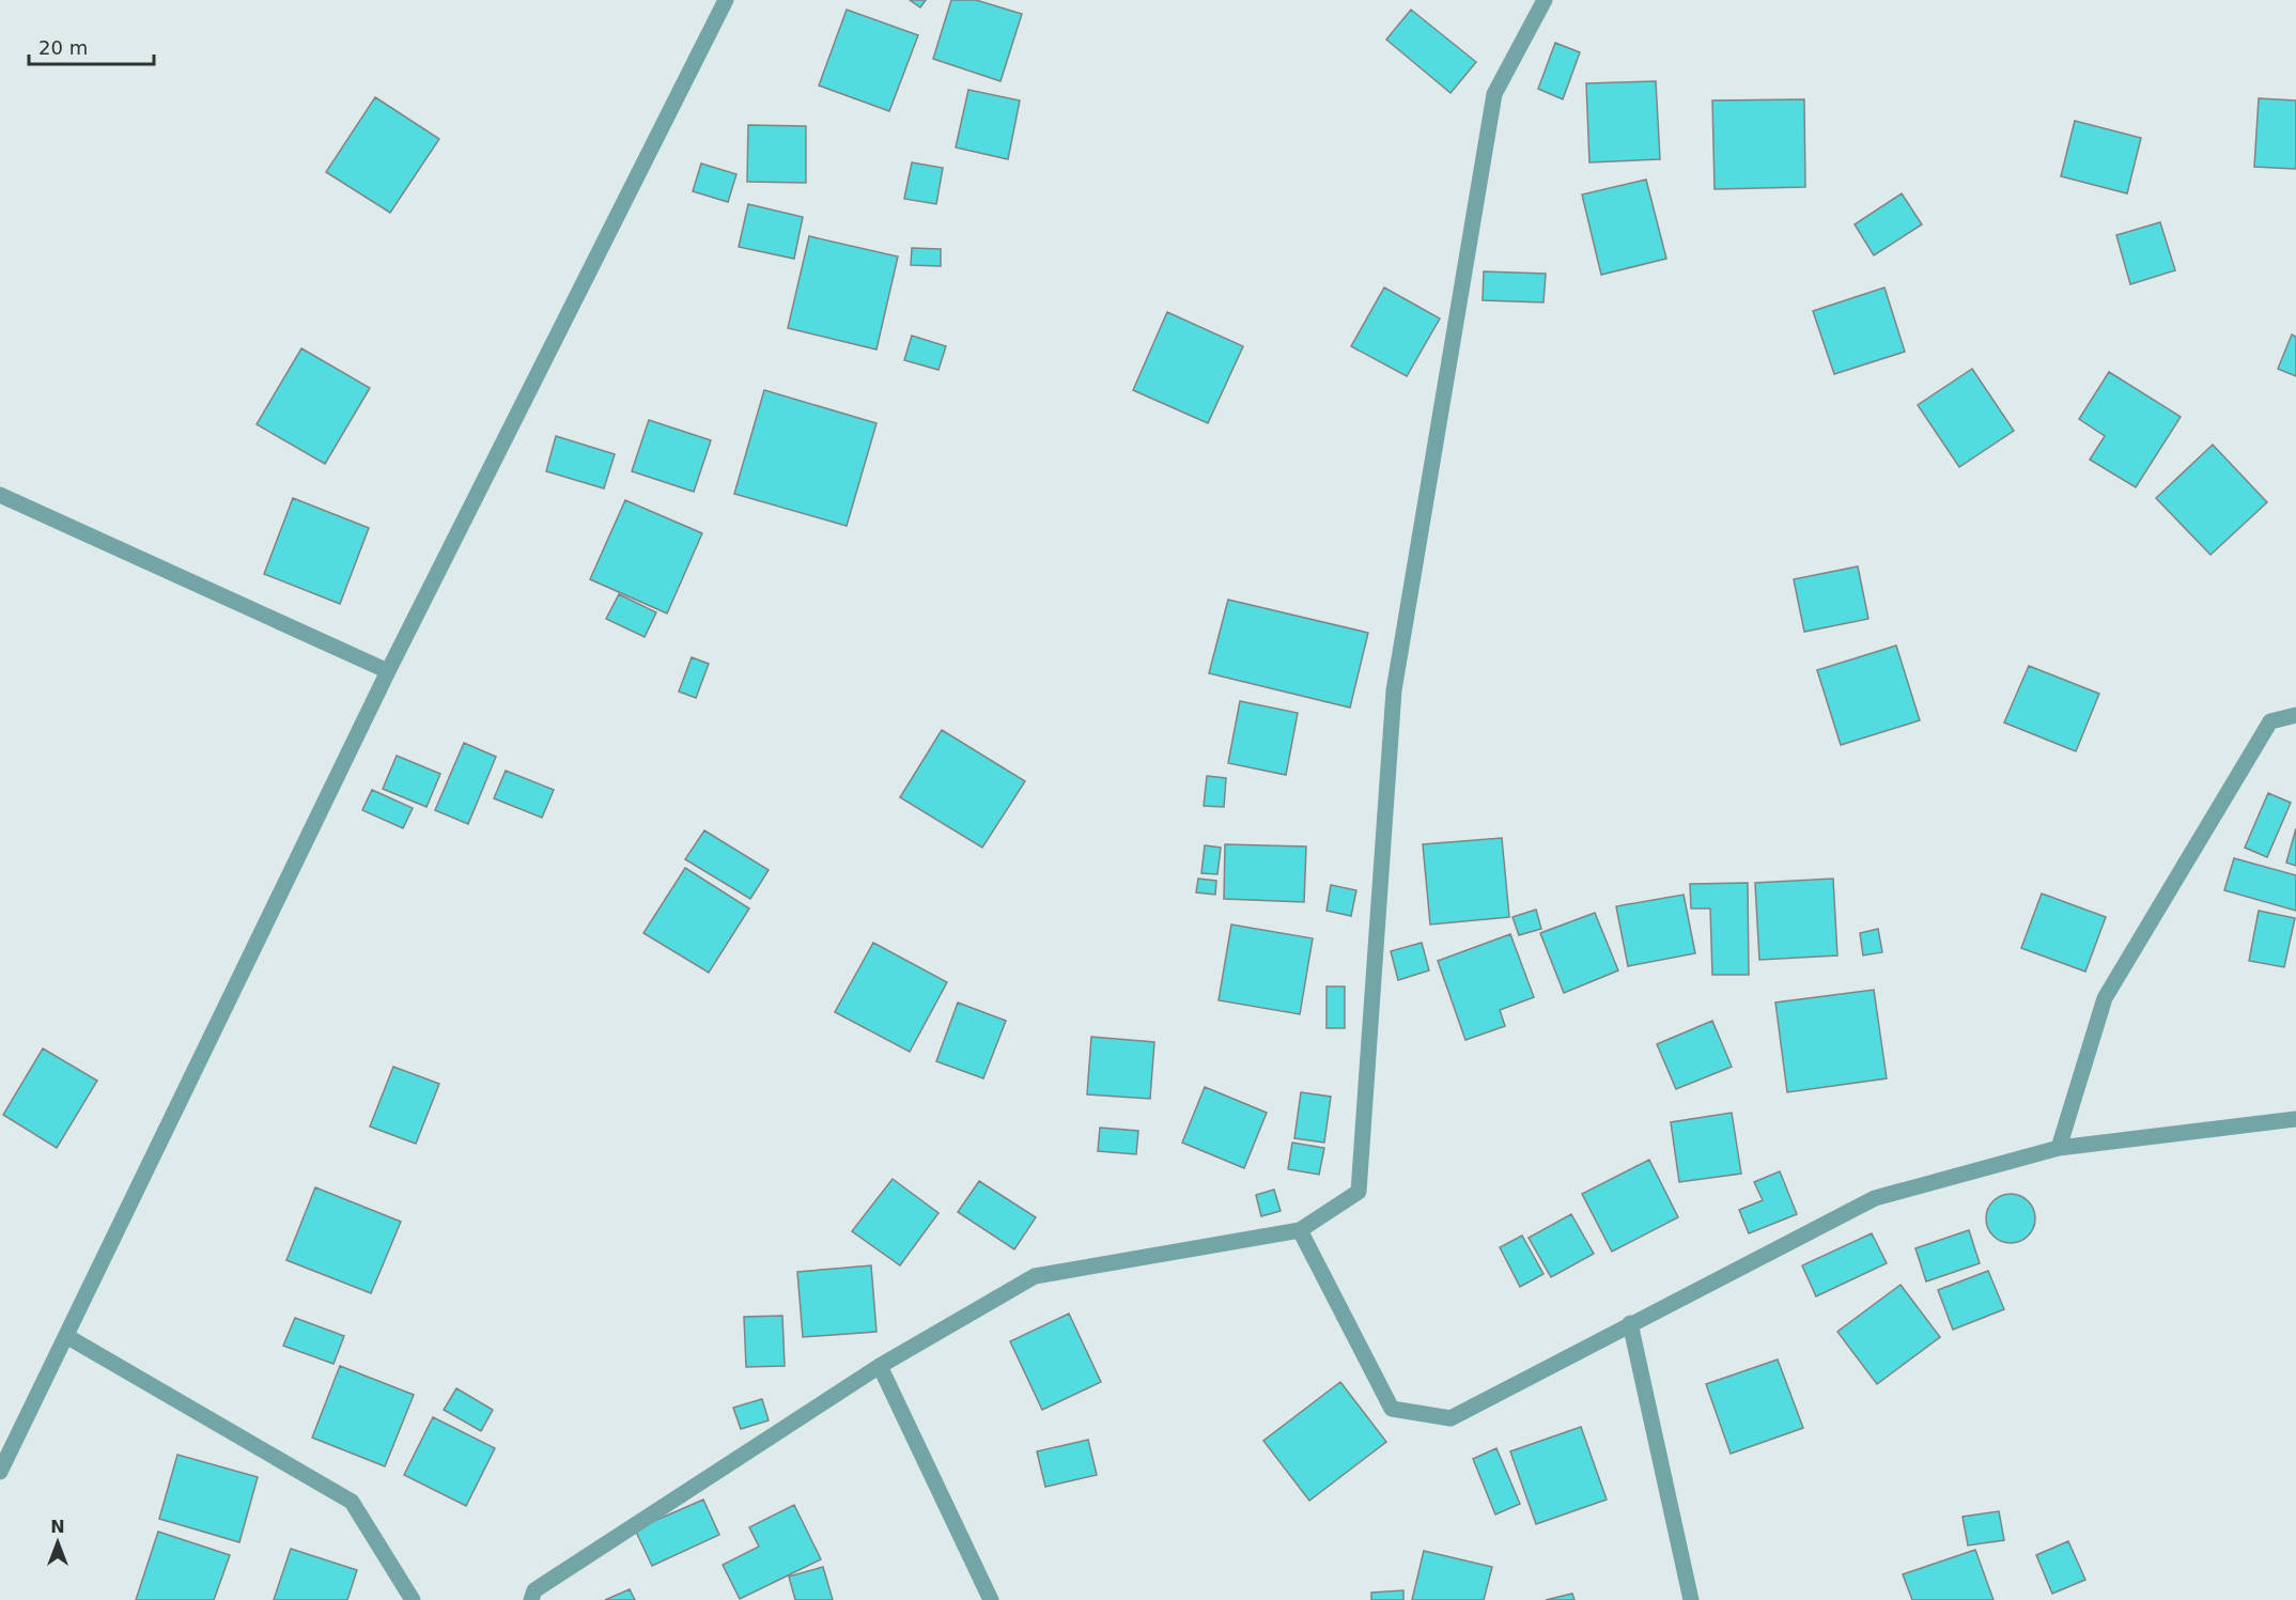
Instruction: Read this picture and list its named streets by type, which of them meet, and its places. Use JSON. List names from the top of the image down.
{
  "scale_bar": "20 m",
  "north": "top"
}
